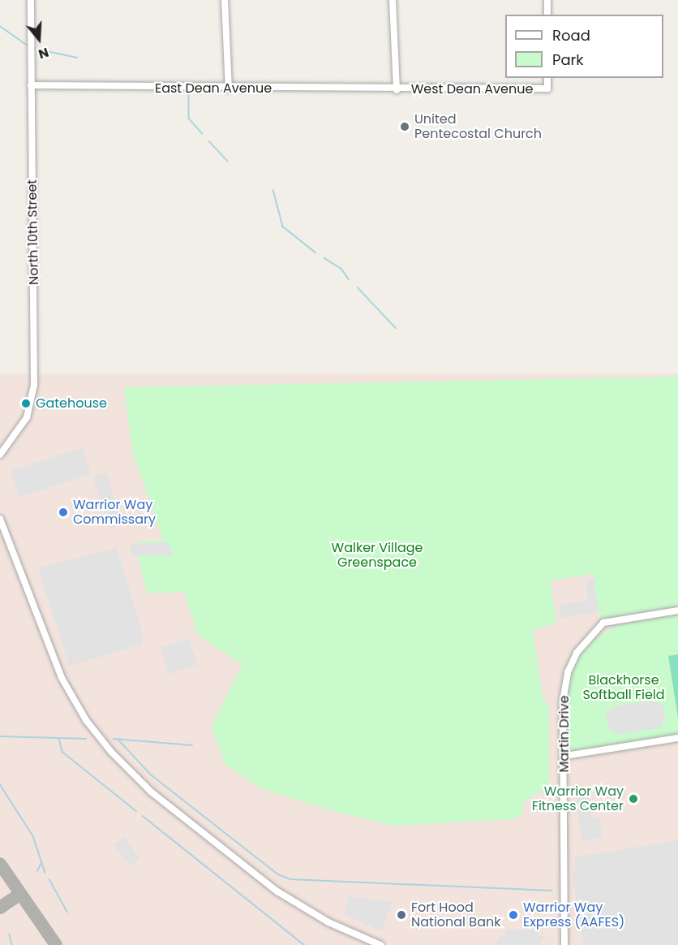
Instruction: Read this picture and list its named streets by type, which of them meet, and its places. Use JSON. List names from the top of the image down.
{
  "streets": {
    "street": [
      "East Dean Avenue",
      "West Dean Avenue",
      "North 10th Street",
      "Martin Drive"
    ]
  },
  "crossings": [
    ["East Dean Avenue", "West Dean Avenue"],
    ["East Dean Avenue", "North 10th Street"]
  ],
  "parks": ["Walker Village Greenspace", "Blackhorse Softball Field"],
  "places": [
    "United Pentecostal Church",
    "Gatehouse",
    "Warrior Way Commissary",
    "Warrior Way Fitness Center",
    "Fort Hood National Bank",
    "Warrior Way Express (AAFES)"
  ],
  "legend": ["Road", "Park"],
  "north": "bottom"
}
